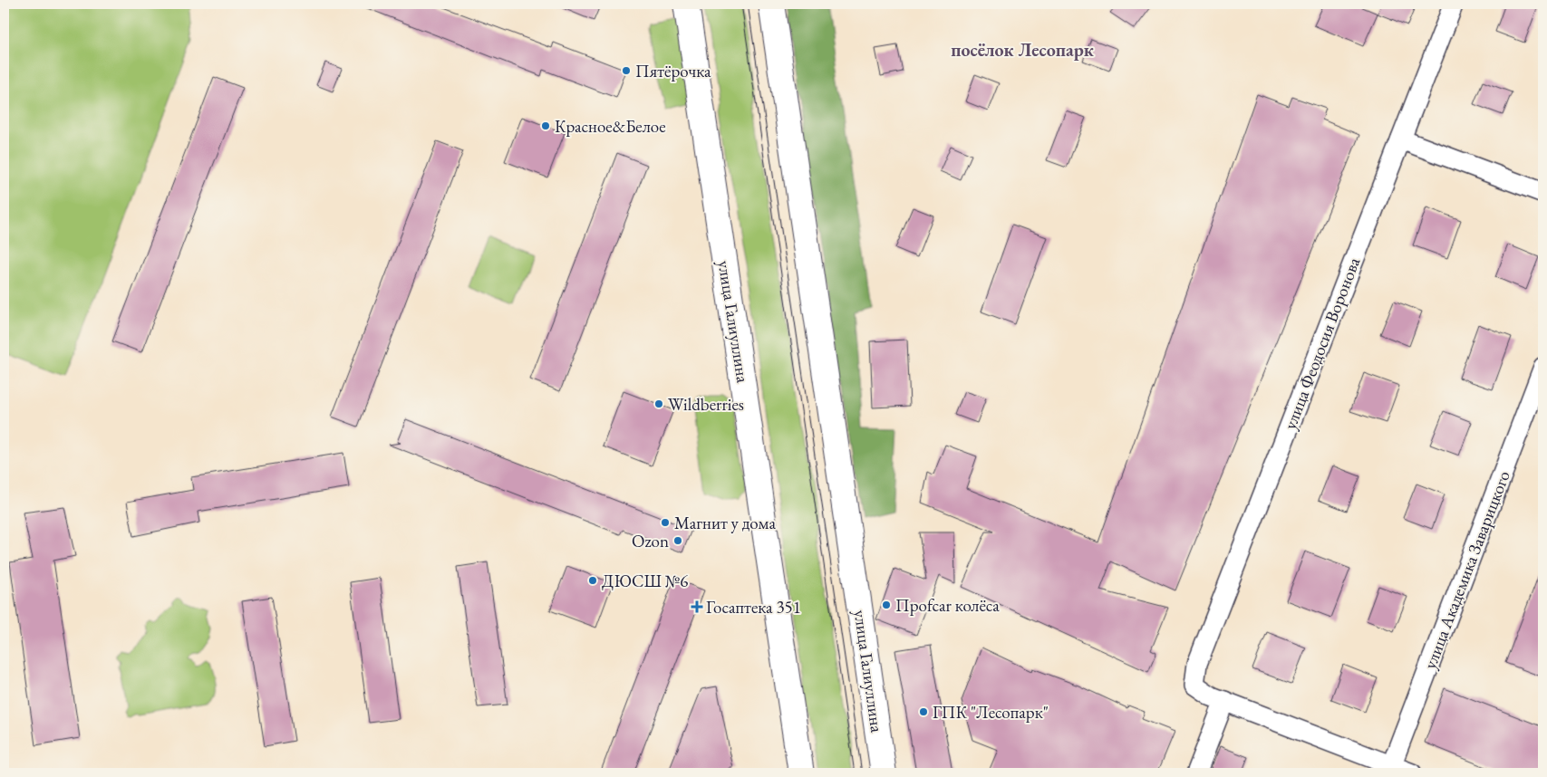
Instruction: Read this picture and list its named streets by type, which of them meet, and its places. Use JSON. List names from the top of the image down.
{
  "streets": {
    "main road": ["улица Галиуллина"],
    "street": ["улица Феодосия Воронова", "улица Академика Заварицкого"]
  },
  "districts": ["посёлок Лесопарк"],
  "places": {
    "other": [
      "Пятёрочка",
      "Красное&Белое",
      "Wildberries",
      "Магнит у дома",
      "Ozon",
      "ДЮСШ №6",
      "Проfcar колёса",
      "ГПК \"Лесопарк\""
    ],
    "health": ["Госаптека 351"]
  }
}
